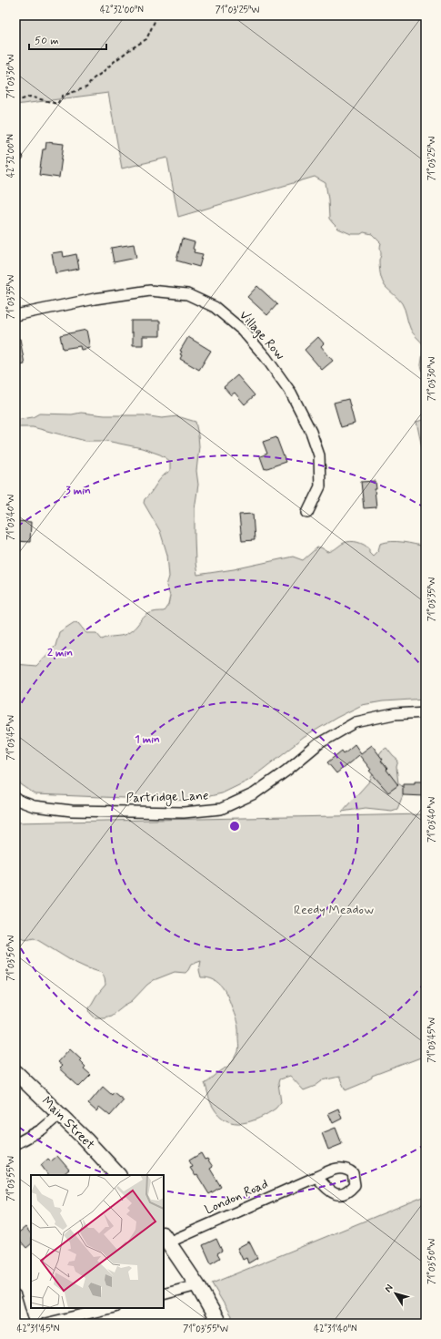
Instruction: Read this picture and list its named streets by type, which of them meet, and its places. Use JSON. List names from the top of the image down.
{
  "streets": {
    "street": [
      "Village Row",
      "Partridge Lane",
      "Main Street",
      "London Road"
    ]
  },
  "parks": ["Reedy Meadow"],
  "scale_bar": "50 m",
  "north": "top left",
  "coordinates": [
    "42°32'00\"N",
    "71°03'25\"W",
    "71°03'30\"W",
    "71°03'35\"W",
    "71°03'40\"W",
    "71°03'45\"W",
    "71°03'50\"W",
    "71°03'55\"W",
    "42°31'45\"N",
    "42°31'40\"N"
  ],
  "rings": ["3 min", "2 min", "1 min"]
}
